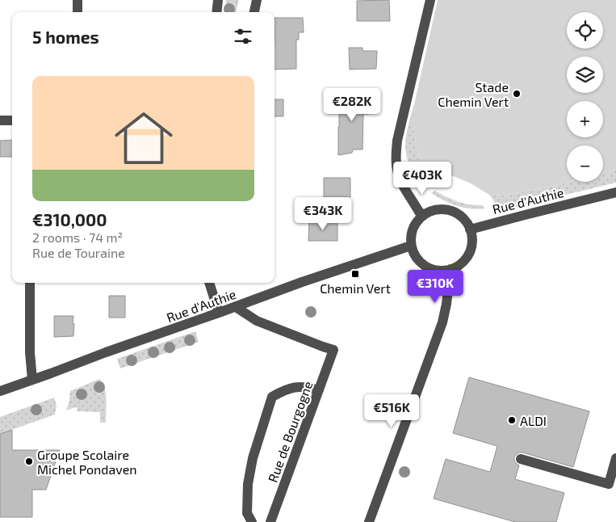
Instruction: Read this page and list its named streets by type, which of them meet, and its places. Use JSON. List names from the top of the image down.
{
  "streets": {
    "street": ["Rue d'Authie", "Rue de Bourgogne"]
  },
  "crossings": [
    ["Rue d'Authie", "Rue de Bourgogne"]
  ],
  "places": {
    "other": ["Stade Chemin Vert", "ALDI", "Groupe Scolaire Michel Pondaven"],
    "transit": ["Chemin Vert"]
  },
  "page": {
    "map_buttons": ["+", "−"],
    "heading": "5 homes",
    "list": [
      {
        "name": "€310,000",
        "note": "2 rooms · 74 m² · Rue de Touraine"
      }
    ],
    "price": [
      "€282K",
      "€403K",
      "€343K",
      "€310K",
      "€516K"
    ]
  }
}
